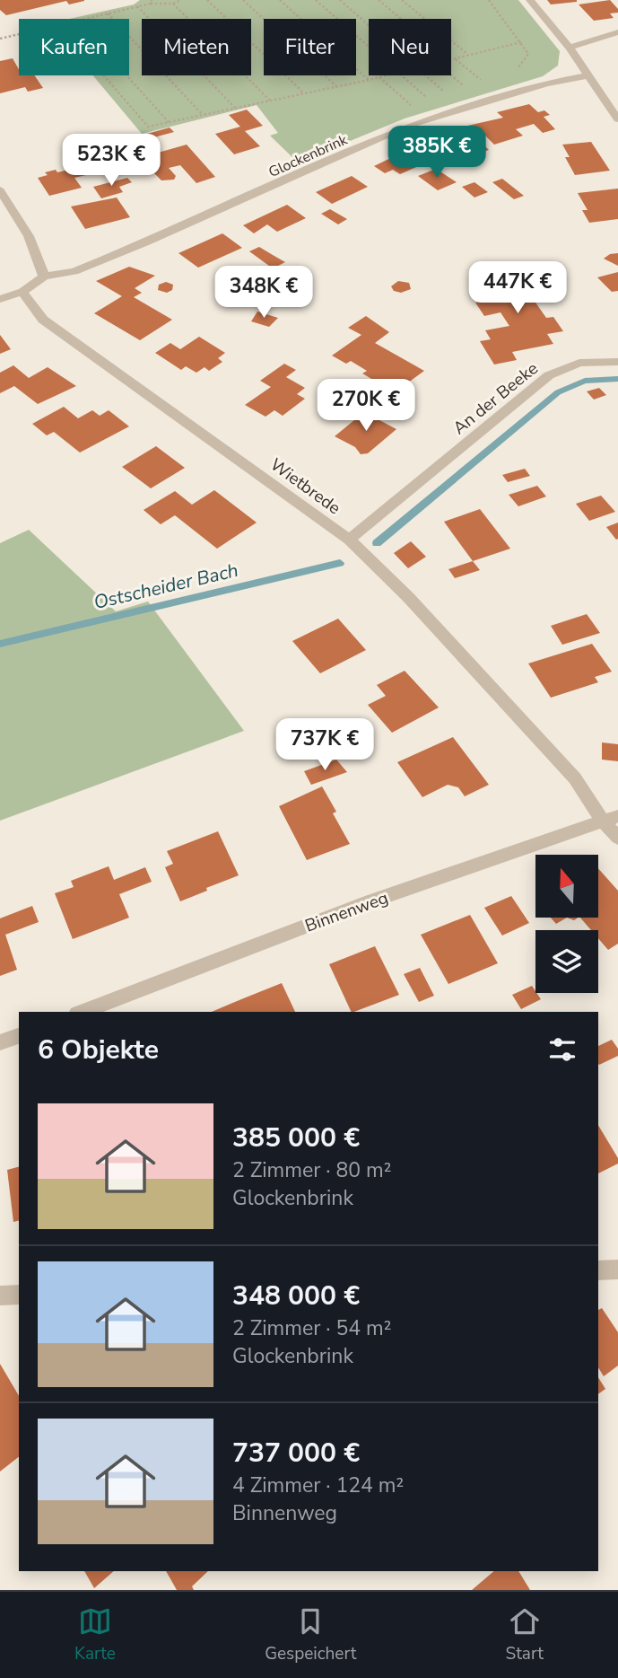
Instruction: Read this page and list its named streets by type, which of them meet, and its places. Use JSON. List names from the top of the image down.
{
  "streets": {
    "street": [
      "Glockenbrink",
      "An der Beeke",
      "Wietbrede",
      "Binnenweg"
    ]
  },
  "crossings": [
    ["An der Beeke", "Wietbrede"],
    ["Wietbrede", "Binnenweg"]
  ],
  "water": ["Ostscheider Bach"],
  "north": "top",
  "page": {
    "chip": [
      "Kaufen",
      "Mieten",
      "Filter",
      "Neu"
    ],
    "price": [
      "385K €",
      "523K €",
      "447K €",
      "348K €",
      "270K €",
      "737K €"
    ],
    "heading": "6 Objekte",
    "list": [
      {
        "name": "385 000 €",
        "note": "2 Zimmer · 80 m² · Glockenbrink"
      },
      {
        "name": "348 000 €",
        "note": "2 Zimmer · 54 m² · Glockenbrink"
      },
      {
        "name": "737 000 €",
        "note": "4 Zimmer · 124 m² · Binnenweg"
      }
    ],
    "tabs": ["Karte", "Gespeichert", "Start"]
  }
}
